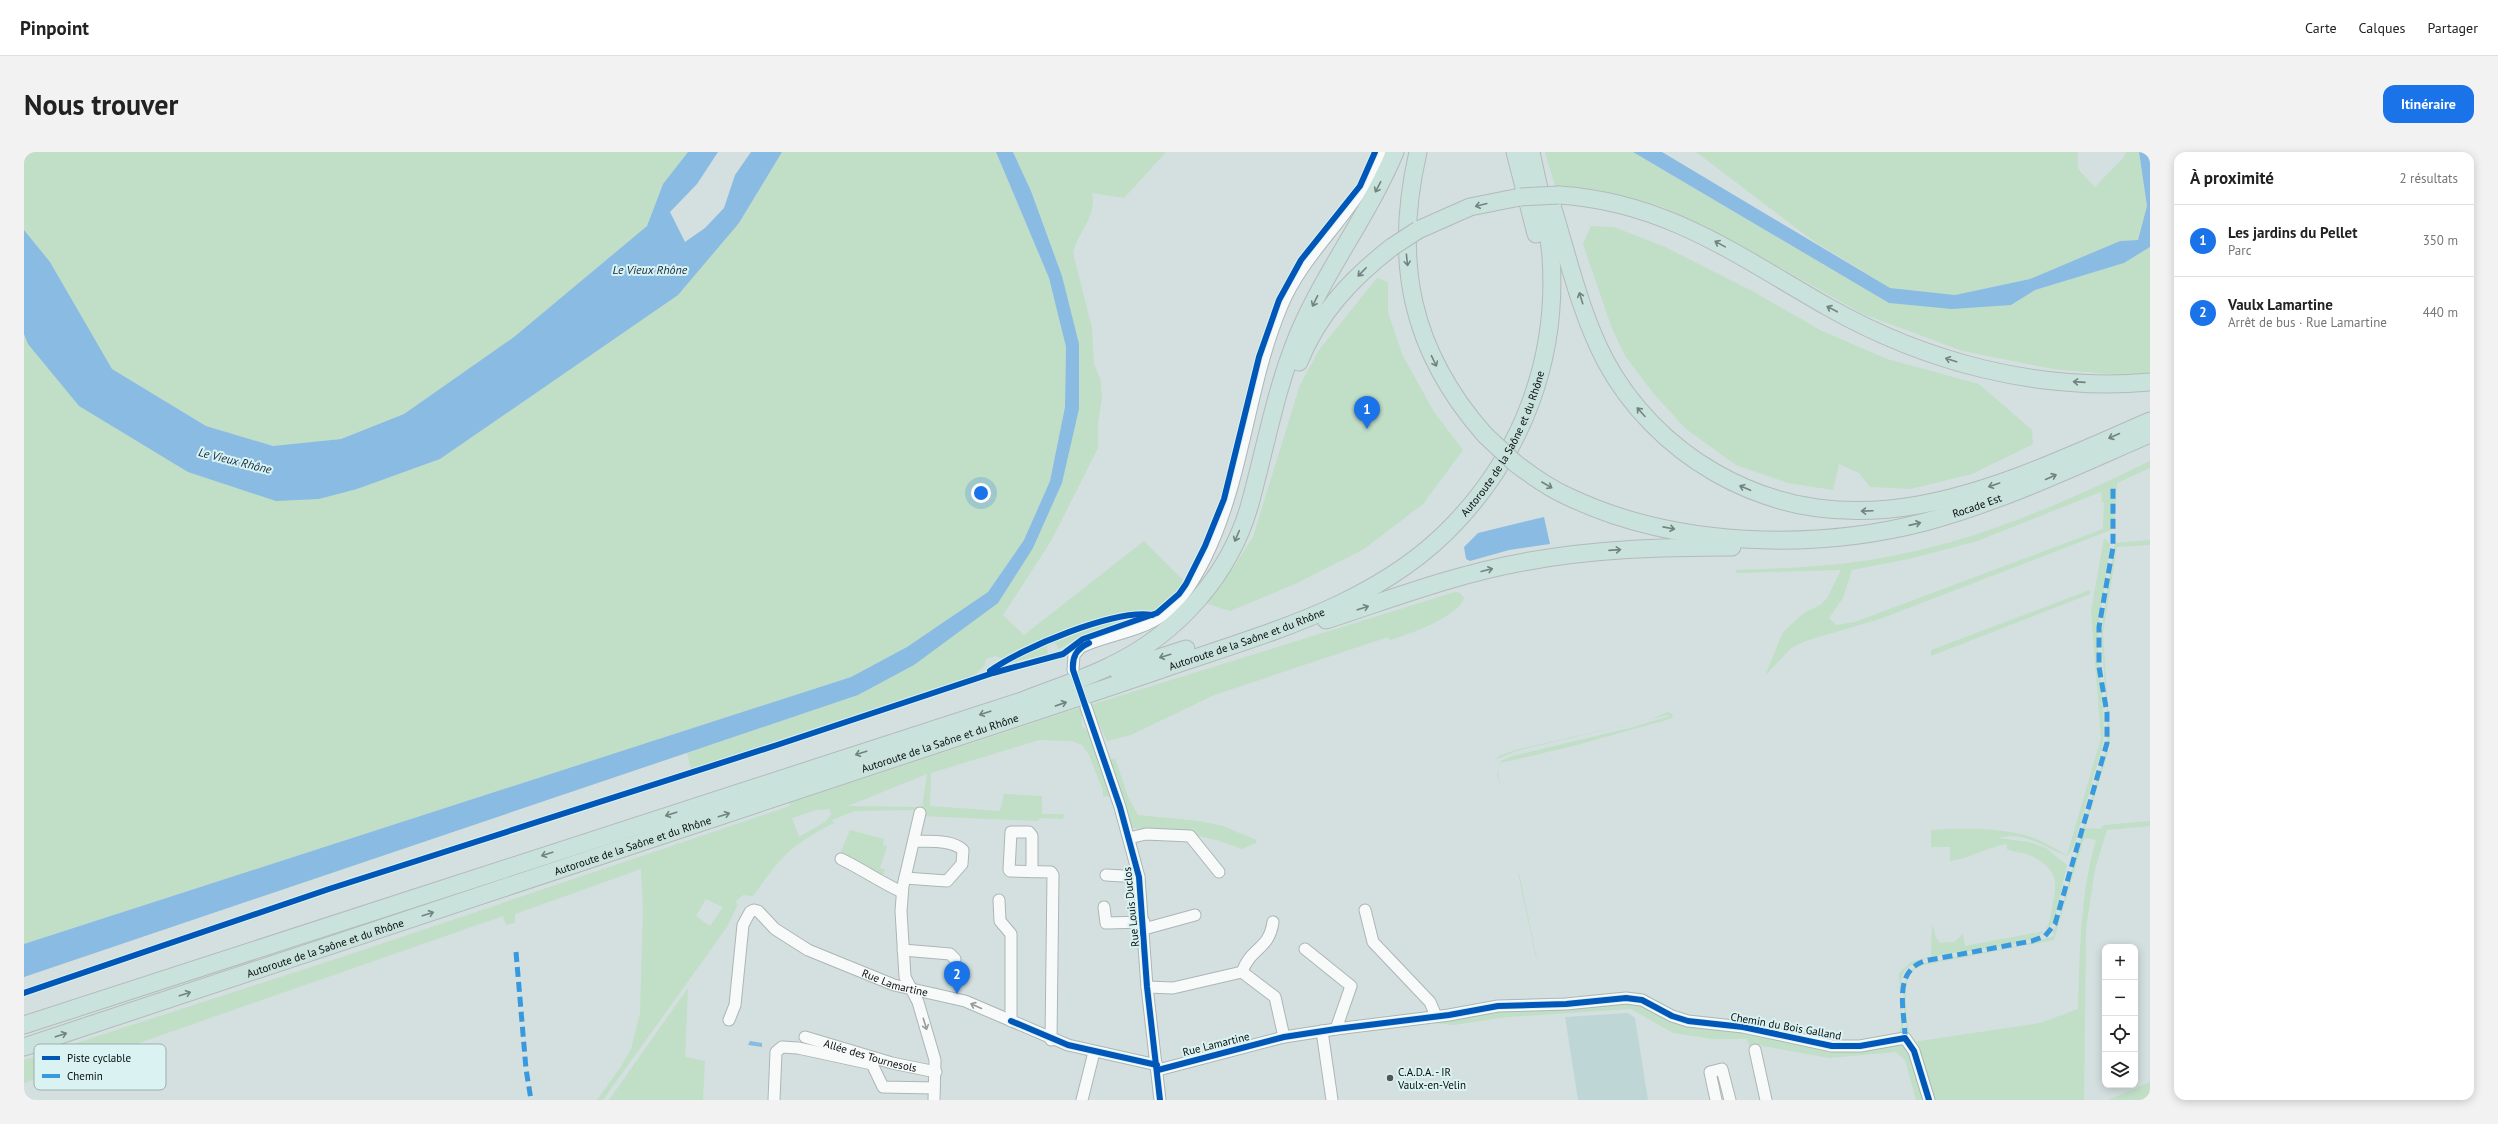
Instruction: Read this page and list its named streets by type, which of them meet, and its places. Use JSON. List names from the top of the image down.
{
  "streets": {
    "highway": ["Autoroute de la Saône et du Rhône", "Rocade Est"],
    "street": [
      "Rue Louis Duclos",
      "Rue Lamartine",
      "Chemin du Bois Galland",
      "Allée des Tournesols"
    ]
  },
  "crossings": [
    ["Rue Louis Duclos", "Rue Lamartine"],
    ["Rue Lamartine", "Chemin du Bois Galland"]
  ],
  "one_way": ["Rocade Est"],
  "water": ["Le Vieux Rhône"],
  "places": ["C.A.D.A. - IR Vaulx-en-Velin"],
  "legend": ["Piste cyclable", "Chemin"],
  "page": {
    "header": "Pinpoint",
    "nav": ["Carte", "Calques", "Partager"],
    "buttons": "Itinéraire",
    "title": "Nous trouver",
    "heading": ["À proximité", "2 résultats"],
    "list": [
      {
        "mark": "1",
        "name": "Les jardins du Pellet",
        "note": "Parc",
        "value": "350 m"
      },
      {
        "mark": "2",
        "name": "Vaulx Lamartine",
        "note": "Arrêt de bus · Rue Lamartine",
        "value": "440 m"
      }
    ],
    "pins": ["1", "2"],
    "map_buttons": ["+", "−"]
  }
}
